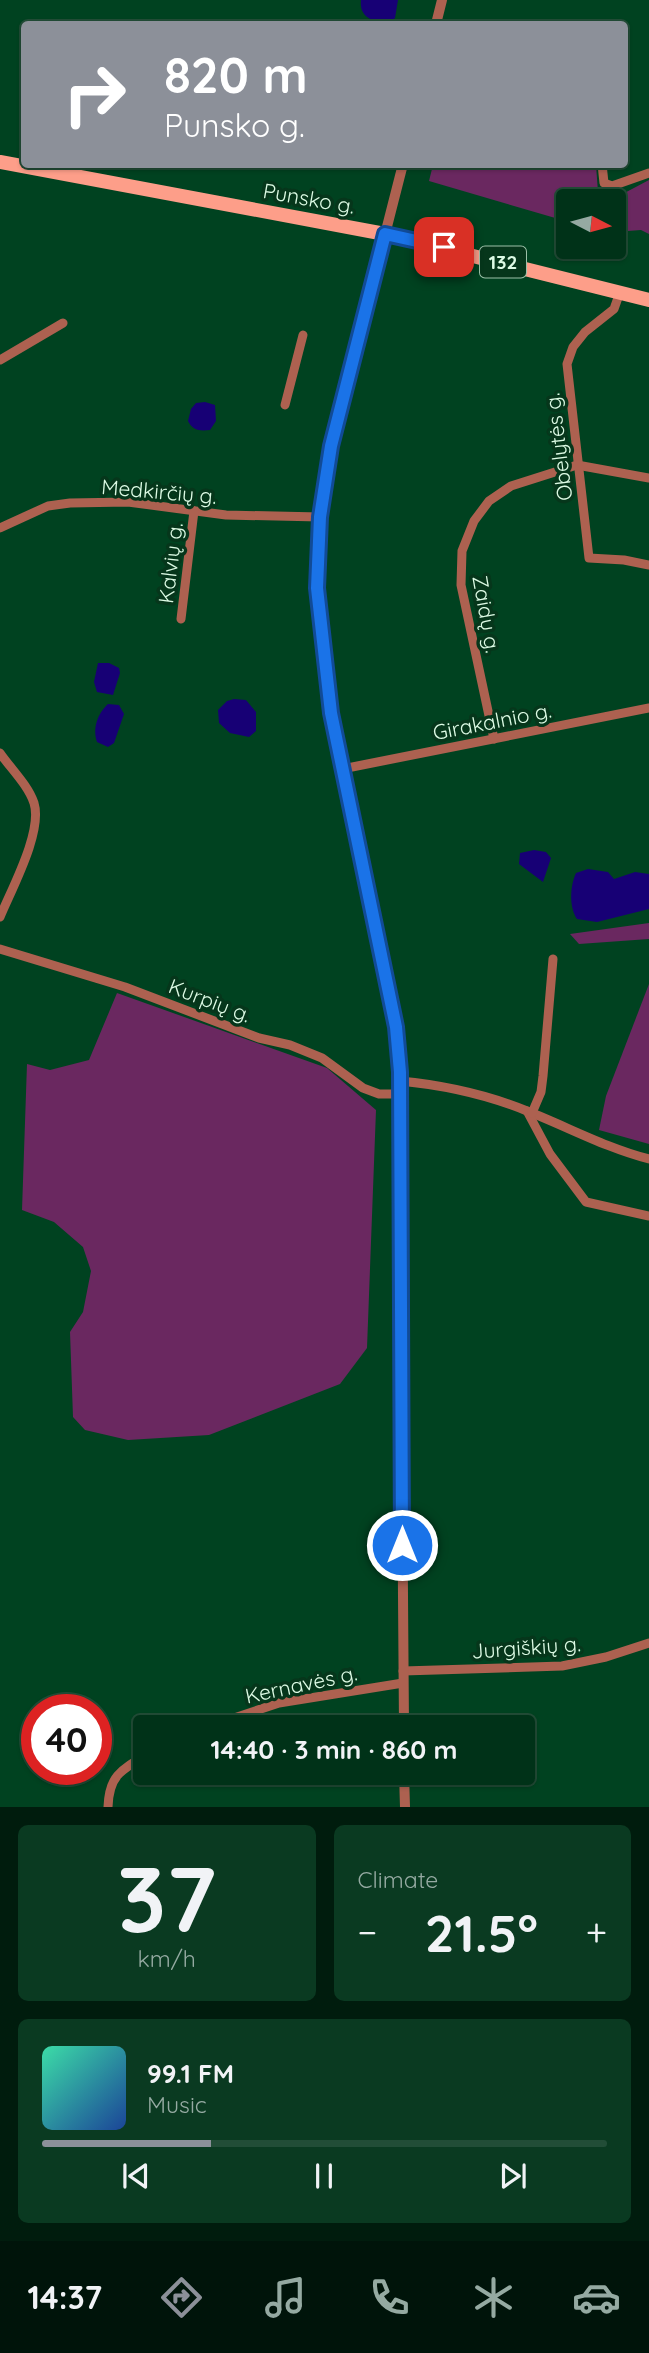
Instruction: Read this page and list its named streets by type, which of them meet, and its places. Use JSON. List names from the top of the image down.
{
  "streets": {
    "main road": ["Punsko g.", "132"],
    "street": [
      "Obelytės g.",
      "Medkirčių g.",
      "Kalvių g.",
      "Zaidų g.",
      "Girakalnio g.",
      "Kurpių g.",
      "Jurgiškių g.",
      "Kernavės g."
    ]
  },
  "crossings": [
    ["Punsko g.", "Obelytės g."],
    ["Obelytės g.", "Zaidų g."],
    ["Medkirčių g.", "Kalvių g."],
    ["Zaidų g.", "Girakalnio g."]
  ],
  "north": "right",
  "page": {
    "turn": ["820 m", "Punsko g."],
    "limit": "40",
    "trip": "14:40 · 3 min · 860 m",
    "tile": [
      ["37", "km/h"],
      "Climate"
    ],
    "heat": ["−", "21.5°", "+"],
    "song": ["99.1 FM", "Music"],
    "tabs": "14:37"
  }
}
